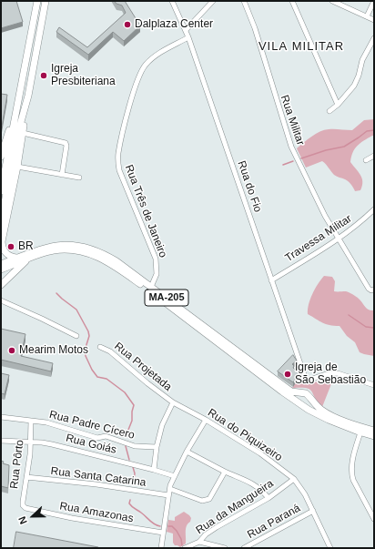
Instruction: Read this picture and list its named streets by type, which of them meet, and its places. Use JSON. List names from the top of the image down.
{
  "streets": {
    "main road": ["MA-205"],
    "street": [
      "Rua Militar",
      "Rua do Fio",
      "Rua Três de Janeiro",
      "Travessa Militar",
      "Rua Projetada",
      "Rua Padre Cícero",
      "Rua do Piquizeiro",
      "Rua Goiás",
      "Rua Pôrto",
      "Rua Santa Catarina",
      "Rua da Mangueira",
      "Rua Amazonas",
      "Rua Paraná"
    ]
  },
  "crossings": [
    ["Rua Militar", "Travessa Militar"],
    ["Rua do Fio", "Rua Três de Janeiro"],
    ["Rua do Fio", "Travessa Militar"],
    ["Rua Três de Janeiro", "MA-205"],
    ["Rua Projetada", "Rua do Piquizeiro"],
    ["Rua Padre Cícero", "Rua Pôrto"],
    ["Rua do Piquizeiro", "Rua da Mangueira"],
    ["Rua do Piquizeiro", "Rua Paraná"],
    ["Rua Goiás", "Rua Pôrto"],
    ["Rua Pôrto", "Rua Santa Catarina"],
    ["Rua Pôrto", "Rua Amazonas"]
  ],
  "districts": ["VILA MILITAR"],
  "places": [
    "Dalplaza Center",
    "Igreja Presbiteriana",
    "BR",
    "Mearim Motos",
    "Igreja de São Sebastião"
  ],
  "north": "left"
}
